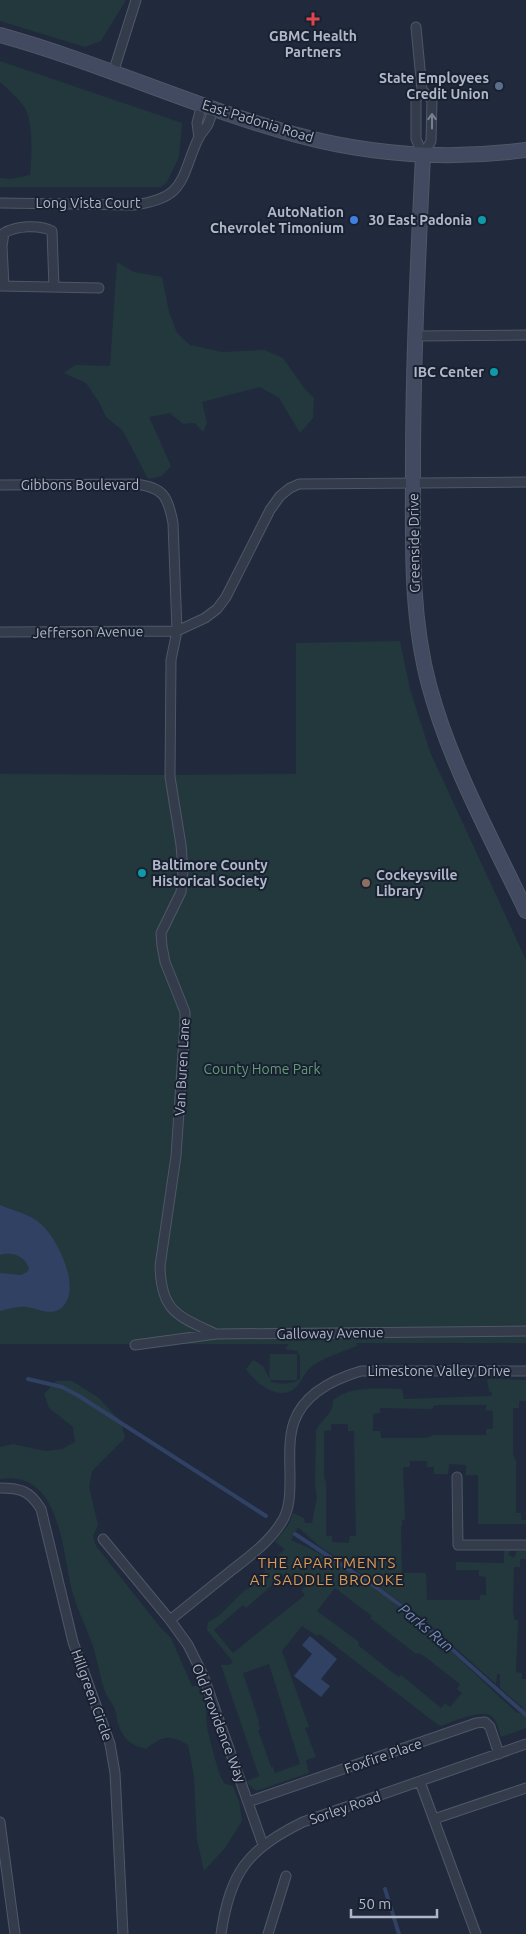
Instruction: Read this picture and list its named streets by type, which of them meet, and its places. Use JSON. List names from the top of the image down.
{
  "streets": {
    "street": [
      "East Padonia Road",
      "Long Vista Court",
      "Gibbons Boulevard",
      "Greenside Drive",
      "Jefferson Avenue",
      "Van Buren Lane",
      "Galloway Avenue",
      "Limestone Valley Drive",
      "Hillgreen Circle",
      "Old Providence Way",
      "Foxfire Place",
      "Sorley Road"
    ]
  },
  "crossings": [
    ["East Padonia Road", "Long Vista Court"],
    ["East Padonia Road", "Greenside Drive"],
    ["Gibbons Boulevard", "Jefferson Avenue"],
    ["Gibbons Boulevard", "Van Buren Lane"],
    ["Jefferson Avenue", "Van Buren Lane"],
    ["Van Buren Lane", "Galloway Avenue"],
    ["Limestone Valley Drive", "Old Providence Way"],
    ["Old Providence Way", "Foxfire Place"],
    ["Old Providence Way", "Sorley Road"],
    ["Foxfire Place", "Sorley Road"]
  ],
  "districts": ["THE APARTMENTS AT SADDLE BROOKE"],
  "water": ["Parks Run"],
  "parks": ["County Home Park"],
  "places": {
    "health": ["GBMC Health Partners"],
    "other": [
      "State Employees Credit Union",
      "AutoNation Chevrolet Timonium",
      "30 East Padonia",
      "IBC Center",
      "Baltimore County Historical Society",
      "Cockeysville Library"
    ]
  },
  "scale_bar": "50 m"
}
